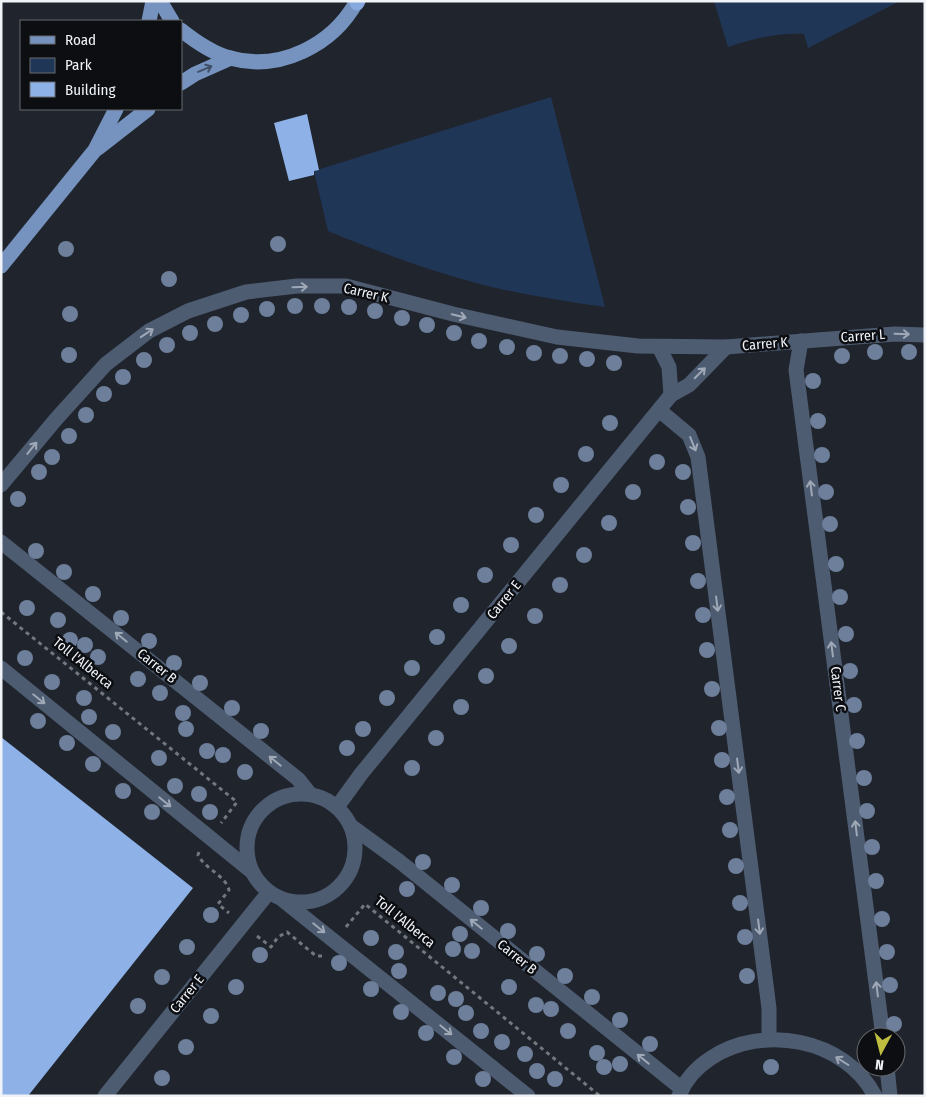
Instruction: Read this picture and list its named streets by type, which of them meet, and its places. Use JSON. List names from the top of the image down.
{
  "streets": {
    "street": [
      "Carrer K",
      "Carrer L",
      "Carrer E",
      "Carrer B",
      "Carrer C"
    ],
    "path": ["Toll l'Alberca"]
  },
  "crossings": [
    ["Carrer K", "Carrer L"],
    ["Carrer K", "Carrer E"],
    ["Carrer K", "Carrer C"],
    ["Carrer L", "Carrer C"],
    ["Carrer E", "Toll l'Alberca"],
    ["Carrer E", "Carrer B"]
  ],
  "one_way": ["Carrer K", "Carrer L"],
  "legend": ["Road", "Park", "Building"],
  "north": "bottom"
}
